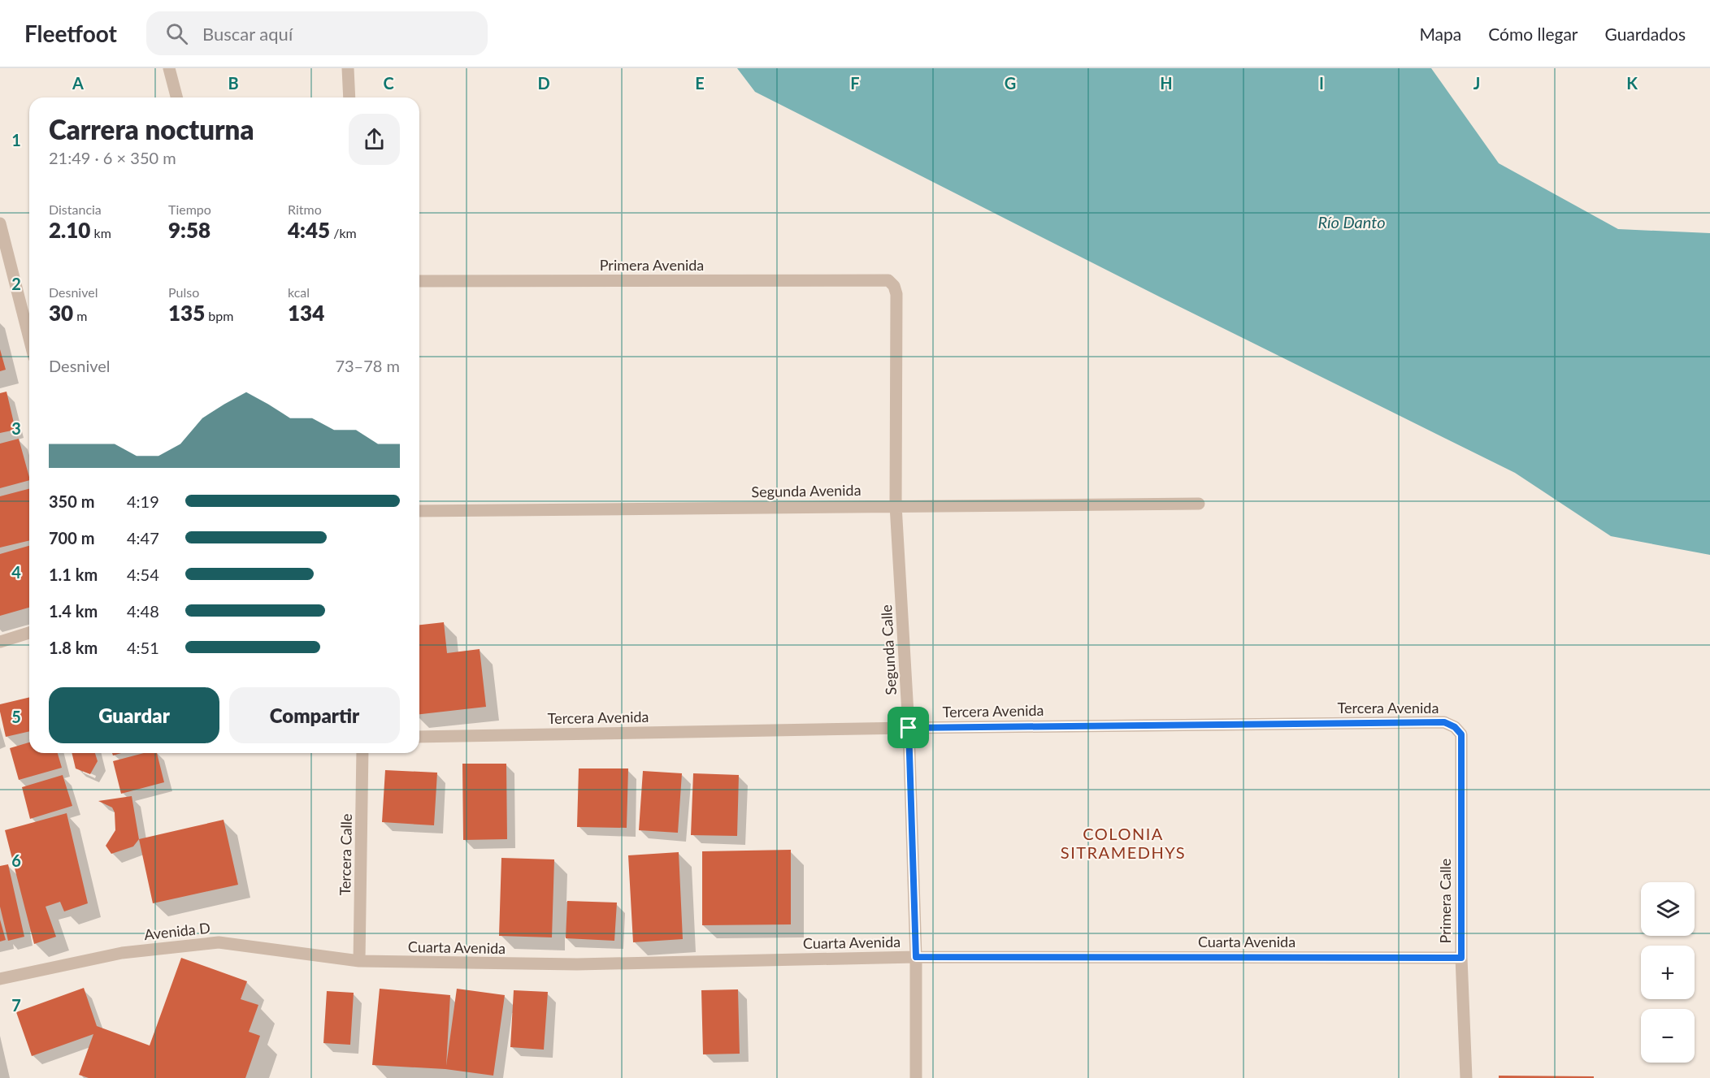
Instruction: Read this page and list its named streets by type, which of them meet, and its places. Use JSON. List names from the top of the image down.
{
  "streets": {
    "street": [
      "Primera Avenida",
      "Segunda Avenida",
      "Segunda Calle",
      "Tercera Avenida",
      "Tercera Calle",
      "Primera Calle",
      "Avenida D",
      "Cuarta Avenida"
    ]
  },
  "crossings": [
    ["Primera Avenida", "Segunda Calle"],
    ["Segunda Avenida", "Segunda Calle"],
    ["Segunda Calle", "Tercera Avenida"],
    ["Segunda Calle", "Cuarta Avenida"],
    ["Tercera Avenida", "Primera Calle"],
    ["Tercera Calle", "Avenida D"],
    ["Tercera Calle", "Cuarta Avenida"],
    ["Primera Calle", "Cuarta Avenida"],
    ["Avenida D", "Cuarta Avenida"]
  ],
  "districts": ["COLONIA SITRAMEDHYS"],
  "water": ["Río Danto"],
  "page": {
    "header": "Fleetfoot",
    "search": "Buscar aquí",
    "nav": ["Mapa", "Cómo llegar", "Guardados"],
    "heading": ["Carrera nocturna", "21:49 · 6 × 350 m"],
    "stats": [
      ["Distancia", "2.10 km"],
      ["Tiempo", "9:58"],
      ["Ritmo", "4:45 /km"],
      ["Desnivel", "30 m"],
      ["Pulso", "135 bpm"],
      ["kcal", "134"]
    ],
    "chart": ["Desnivel", "73–78 m"],
    "list": [
      {
        "name": "350 m",
        "note": "4:19"
      },
      {
        "name": "700 m",
        "note": "4:47"
      },
      {
        "name": "1.1 km",
        "note": "4:54"
      },
      {
        "name": "1.4 km",
        "note": "4:48"
      },
      {
        "name": "1.8 km",
        "note": "4:51"
      }
    ],
    "buttons": ["Guardar", "Compartir"],
    "map_buttons": ["+", "−"]
  },
  "grid": {
    "columns": [
      "A",
      "B",
      "C",
      "D",
      "E",
      "F",
      "G",
      "H",
      "I",
      "J",
      "K"
    ],
    "rows": [
      "1",
      "2",
      "3",
      "4",
      "5",
      "6",
      "7"
    ]
  }
}
